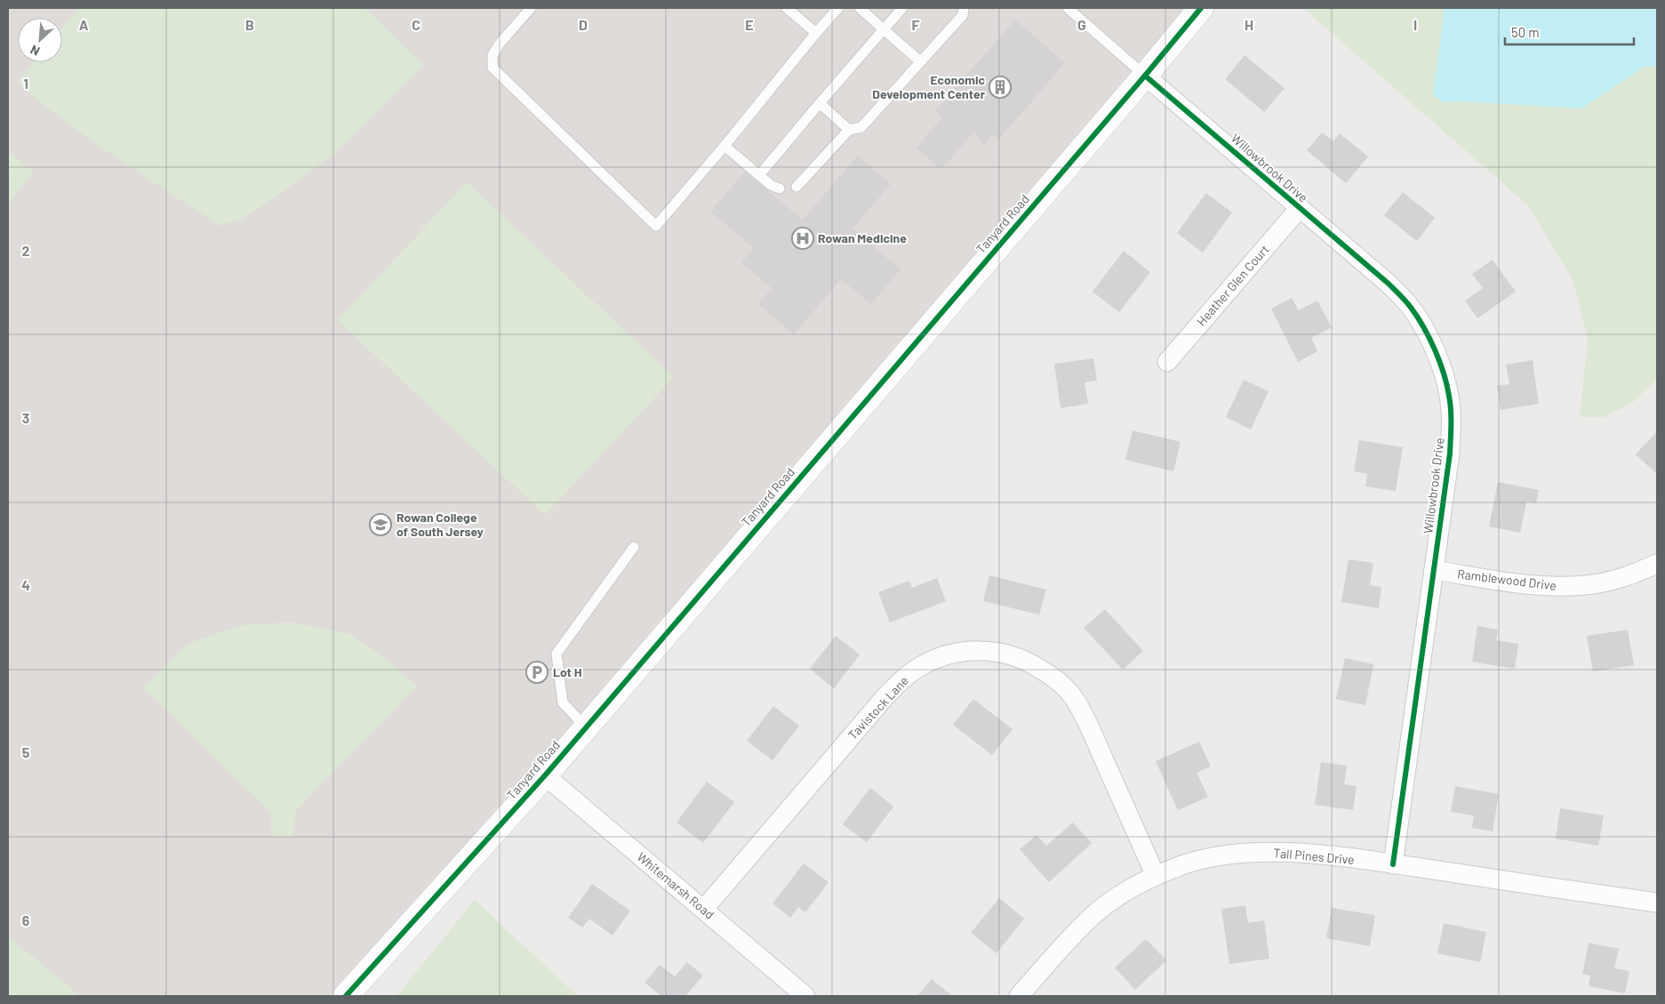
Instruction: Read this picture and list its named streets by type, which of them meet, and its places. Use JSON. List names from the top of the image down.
{
  "streets": {
    "street": [
      "Willowbrook Drive",
      "Tanyard Road",
      "Heather Glen Court",
      "Ramblewood Drive",
      "Tavistock Lane",
      "Tall Pines Drive",
      "Whitemarsh Road"
    ]
  },
  "crossings": [
    ["Willowbrook Drive", "Tanyard Road"],
    ["Willowbrook Drive", "Heather Glen Court"],
    ["Willowbrook Drive", "Ramblewood Drive"],
    ["Willowbrook Drive", "Tall Pines Drive"],
    ["Tanyard Road", "Whitemarsh Road"],
    ["Tavistock Lane", "Tall Pines Drive"],
    ["Tavistock Lane", "Whitemarsh Road"]
  ],
  "places": {
    "building": ["Economic Development Center"],
    "hospital": ["Rowan Medicine"],
    "school or university": ["Rowan College of South Jersey"],
    "parking": ["Lot H"]
  },
  "scale_bar": "50 m",
  "north": "bottom left",
  "grid": {
    "columns": [
      "A",
      "B",
      "C",
      "D",
      "E",
      "F",
      "G",
      "H",
      "I"
    ],
    "rows": [
      "1",
      "2",
      "3",
      "4",
      "5",
      "6"
    ]
  }
}
